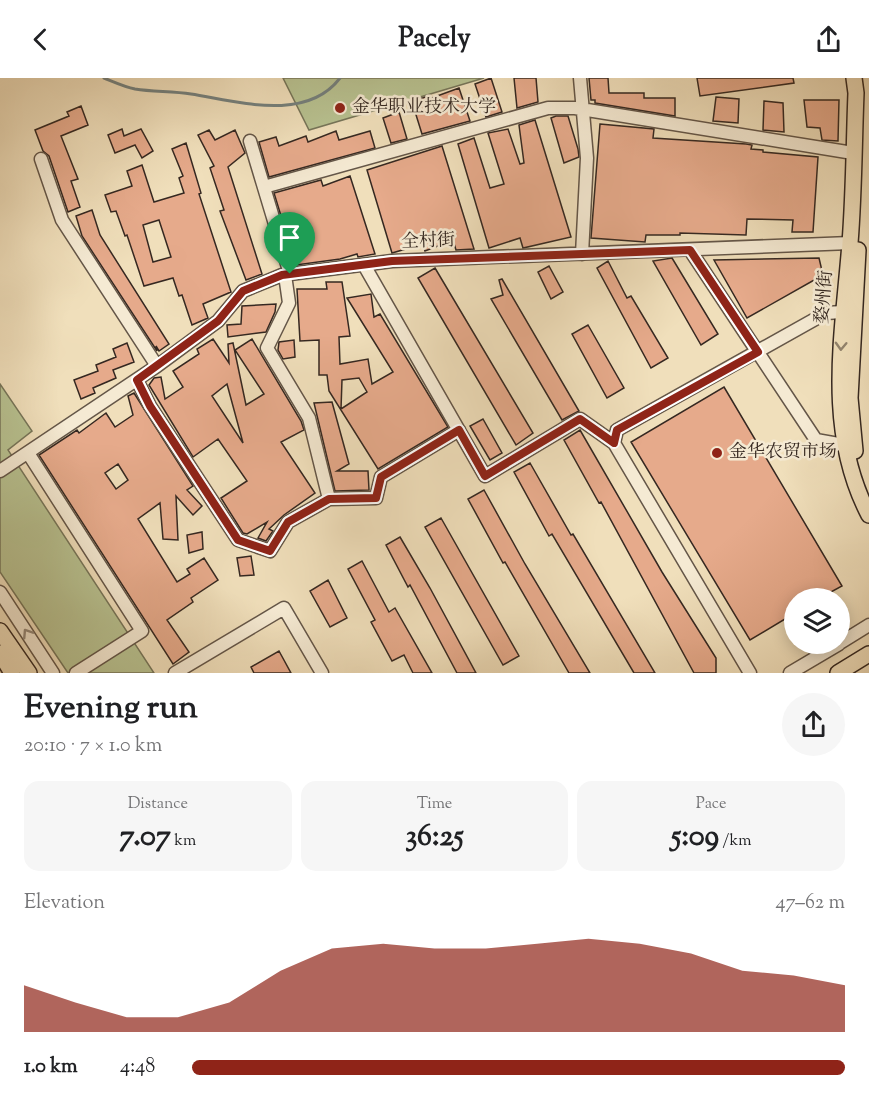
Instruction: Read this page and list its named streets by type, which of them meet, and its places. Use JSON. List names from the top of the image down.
{
  "streets": {
    "main road": ["婺州街"],
    "street": ["全村街"]
  },
  "crossings": [
    ["全村街", "婺州街"]
  ],
  "places": ["金华职业技术大学", "金华农贸市场"],
  "page": {
    "header": "Pacely",
    "heading": ["Evening run", "20:10 · 7 × 1.0 km"],
    "stats": [
      ["Distance", "7.07 km"],
      ["Time", "36:25"],
      ["Pace", "5:09 /km"]
    ],
    "chart": ["Elevation", "47–62 m"],
    "list": [
      {
        "name": "1.0 km",
        "note": "4:48"
      }
    ]
  }
}
